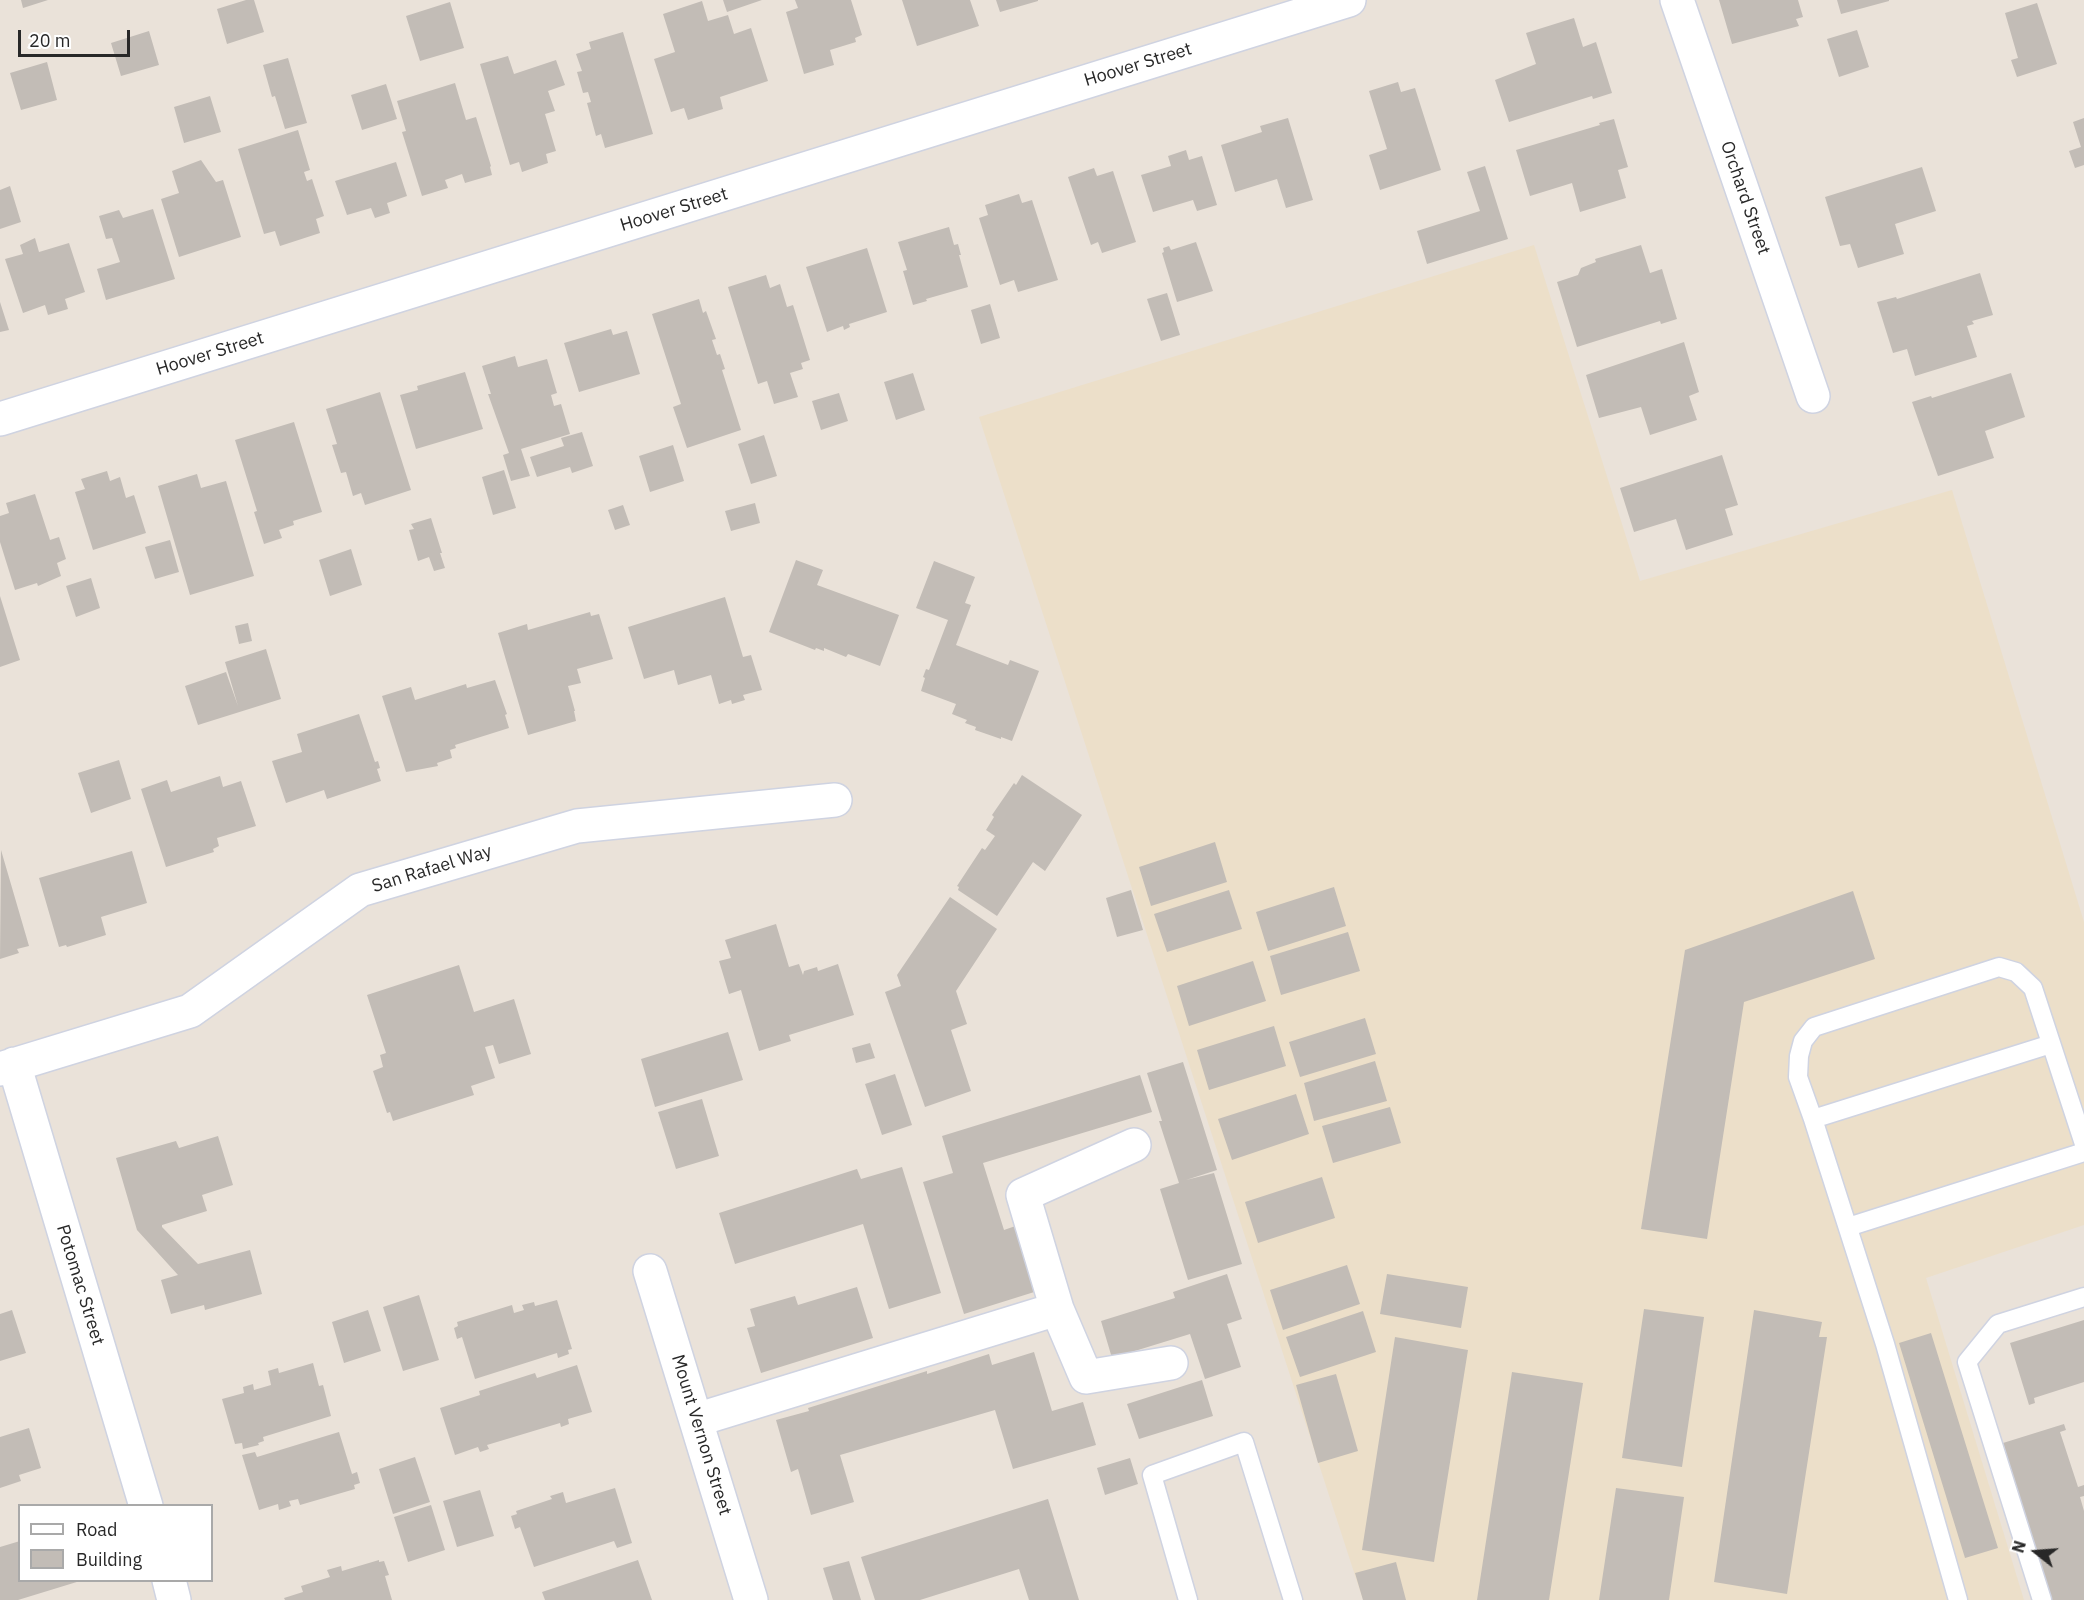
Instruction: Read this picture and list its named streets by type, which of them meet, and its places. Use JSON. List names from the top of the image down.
{
  "streets": {
    "street": [
      "Hoover Street",
      "Orchard Street",
      "San Rafael Way",
      "Potomac Street",
      "Mount Vernon Street"
    ]
  },
  "crossings": [
    ["San Rafael Way", "Potomac Street"]
  ],
  "legend": ["Road", "Building"],
  "scale_bar": "20 m",
  "north": "left"
}
